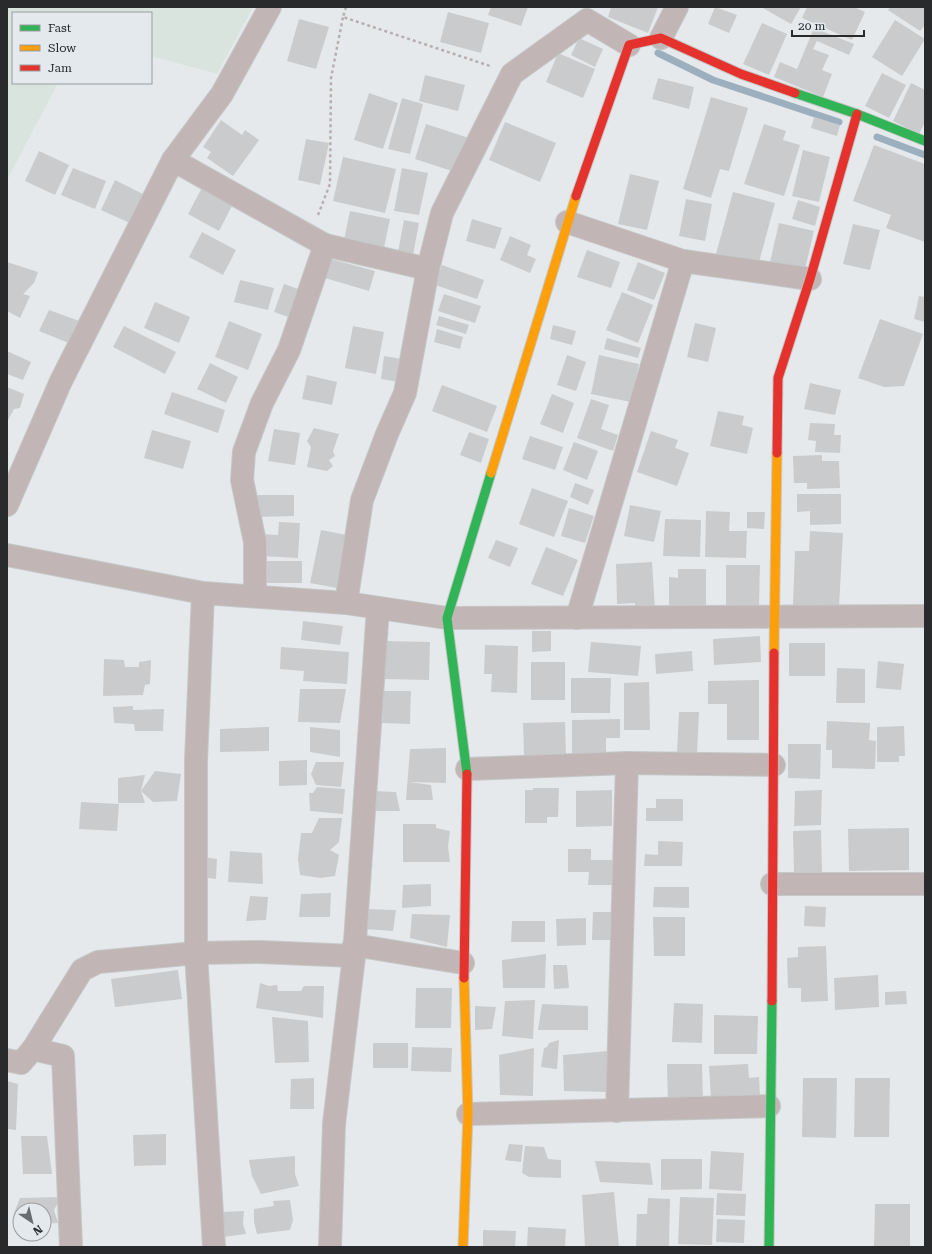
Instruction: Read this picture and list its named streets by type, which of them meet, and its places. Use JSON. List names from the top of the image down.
{
  "legend": ["Fast", "Slow", "Jam"],
  "scale_bar": "20 m",
  "north": "bottom right"
}
